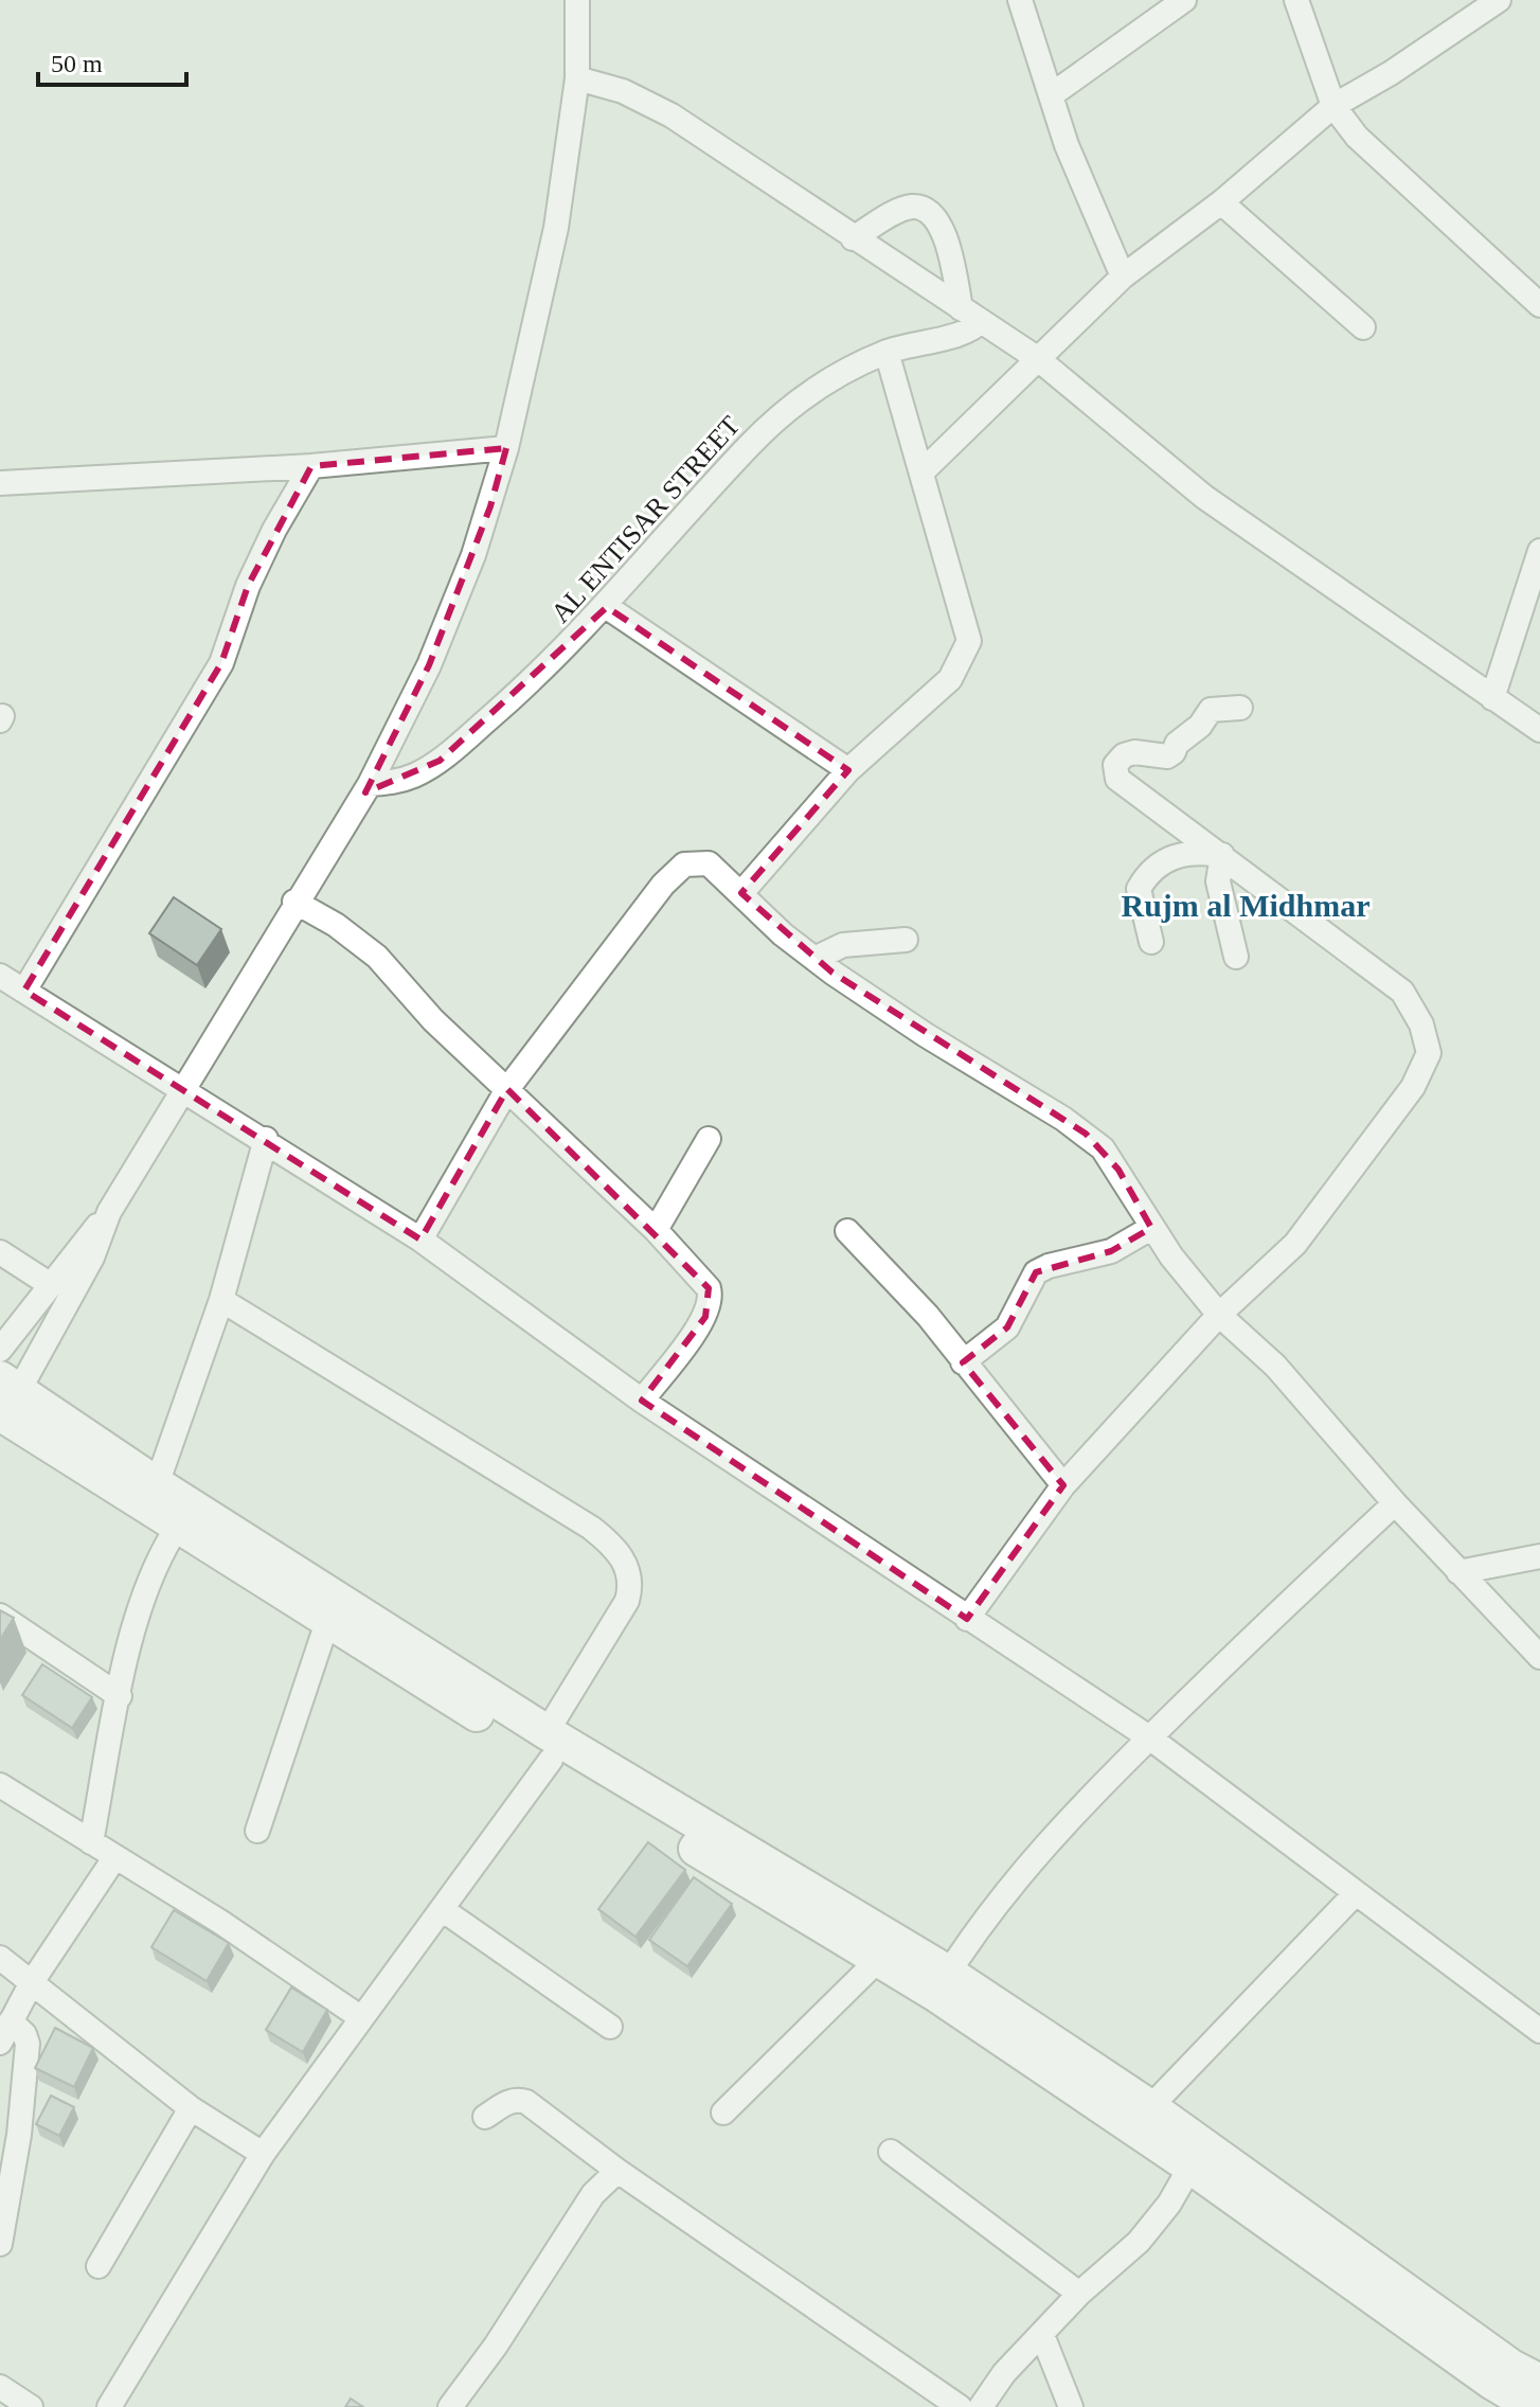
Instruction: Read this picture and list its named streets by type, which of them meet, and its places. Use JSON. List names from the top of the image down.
{
  "streets": {
    "street": ["AL ENTISAR STREET"]
  },
  "districts": ["Rujm al Midhmar"],
  "scale_bar": "50 m"
}
